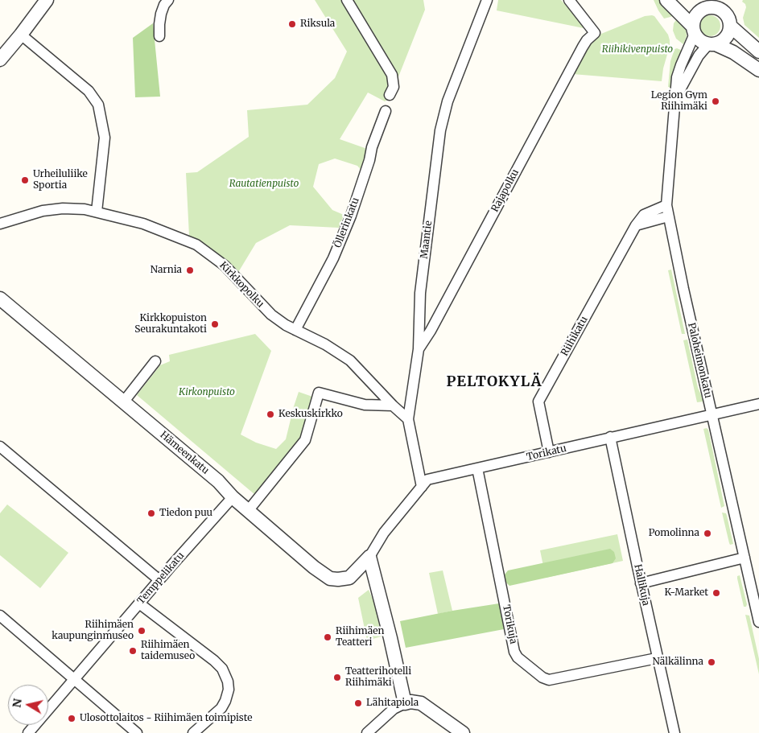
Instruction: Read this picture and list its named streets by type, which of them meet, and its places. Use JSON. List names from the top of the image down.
{
  "streets": {
    "street": [
      "Rajapolku",
      "Öllerinkatu",
      "Maantie",
      "Kirkkopolku",
      "Riihikatu",
      "Paloheimonkatu",
      "Hämeenkatu",
      "Torikatu",
      "Temppelikatu",
      "Hallikuja",
      "Torikuja"
    ]
  },
  "crossings": [
    ["Rajapolku", "Maantie"],
    ["Öllerinkatu", "Kirkkopolku"],
    ["Maantie", "Kirkkopolku"],
    ["Maantie", "Torikatu"],
    ["Riihikatu", "Paloheimonkatu"],
    ["Riihikatu", "Torikatu"],
    ["Paloheimonkatu", "Torikatu"],
    ["Hämeenkatu", "Torikatu"],
    ["Hämeenkatu", "Temppelikatu"],
    ["Torikatu", "Hallikuja"],
    ["Torikatu", "Torikuja"],
    ["Hallikuja", "Torikuja"]
  ],
  "districts": ["PELTOKYLÄ"],
  "parks": ["Riihikivenpuisto", "Rautatienpuisto", "Kirkonpuisto"],
  "places": [
    "Riksula",
    "Legion Gym Riihimäki",
    "Urheiluliike Sportia",
    "Narnia",
    "Kirkkopuiston Seurakuntakoti",
    "Keskuskirkko",
    "Tiedon puu",
    "Pomolinna",
    "K-Market",
    "Riihimäen kaupunginmuseo",
    "Riihimäen Teatteri",
    "Riihimäen taidemuseo",
    "Nälkälinna",
    "Teatterihotelli Riihimäki",
    "Lähitapiola",
    "Ulosottolaitos - Riihimäen toimipiste"
  ],
  "north": "left"
}
